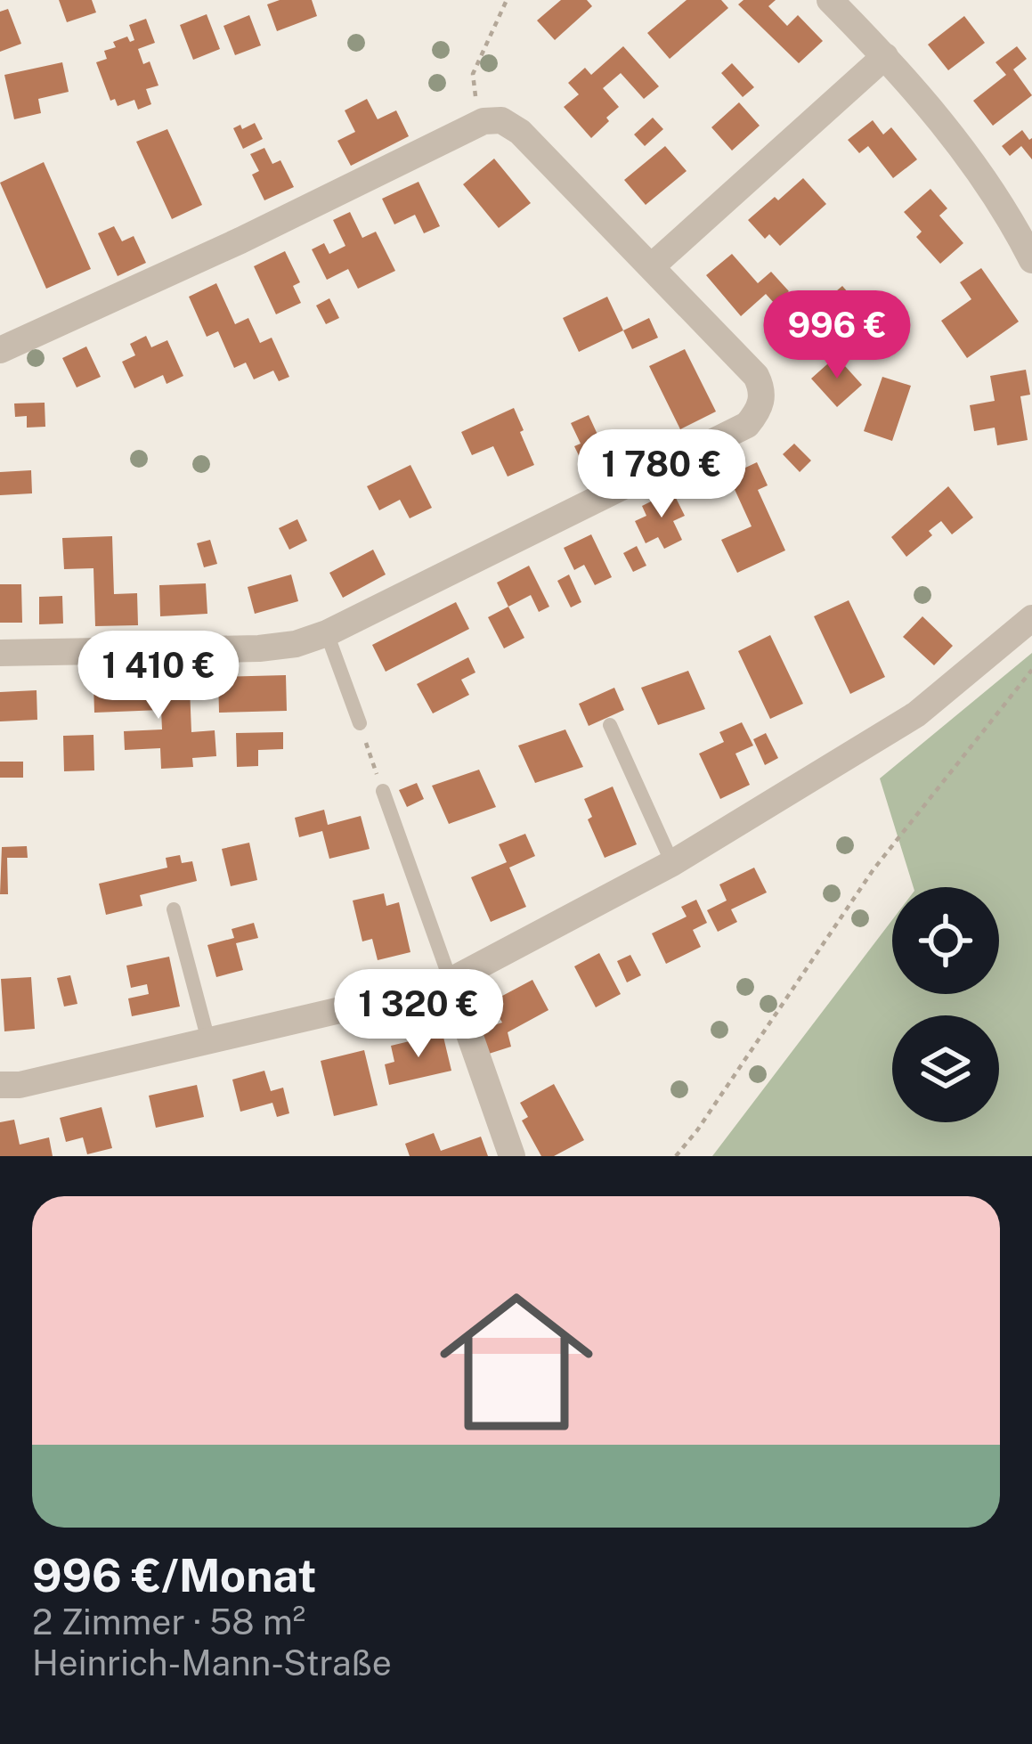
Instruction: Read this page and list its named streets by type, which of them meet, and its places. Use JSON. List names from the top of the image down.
{
  "page": {
    "price": [
      "996 €",
      "1 780 €",
      "1 410 €",
      "1 320 €"
    ],
    "list": [
      {
        "name": "996 €/Monat",
        "note": "2 Zimmer · 58 m² · Heinrich-Mann-Straße"
      }
    ]
  }
}
